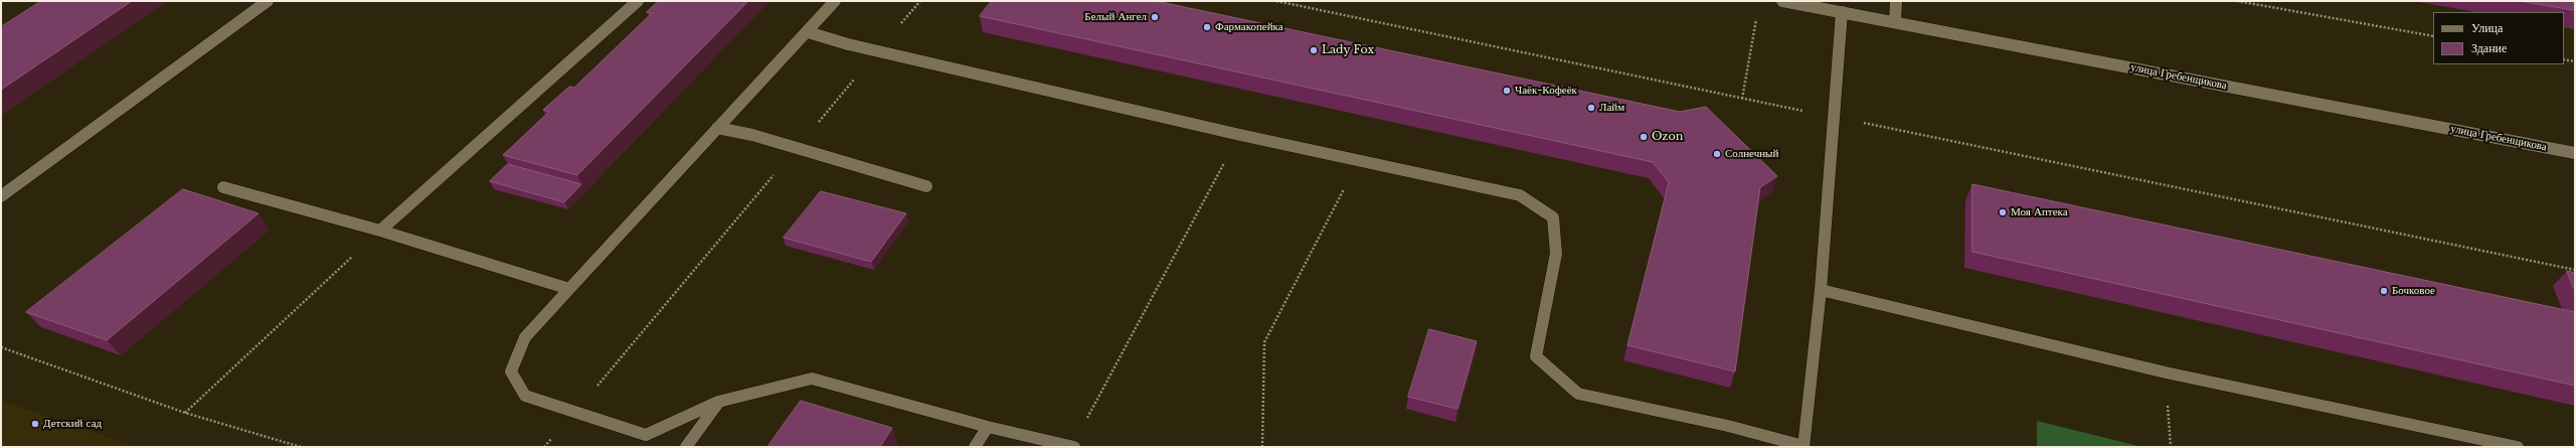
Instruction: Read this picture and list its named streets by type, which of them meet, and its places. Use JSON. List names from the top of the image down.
{
  "streets": {
    "street": ["улица Гребенщикова"]
  },
  "places": [
    "Белый Ангел",
    "Фармакопейка",
    "Lady Fox",
    "Чаёк-Кофеёк",
    "Лайм",
    "Ozon",
    "Солнечный",
    "Моя Аптека",
    "Бочковое",
    "Детский сад"
  ],
  "legend": ["Улица", "Здание"]
}
